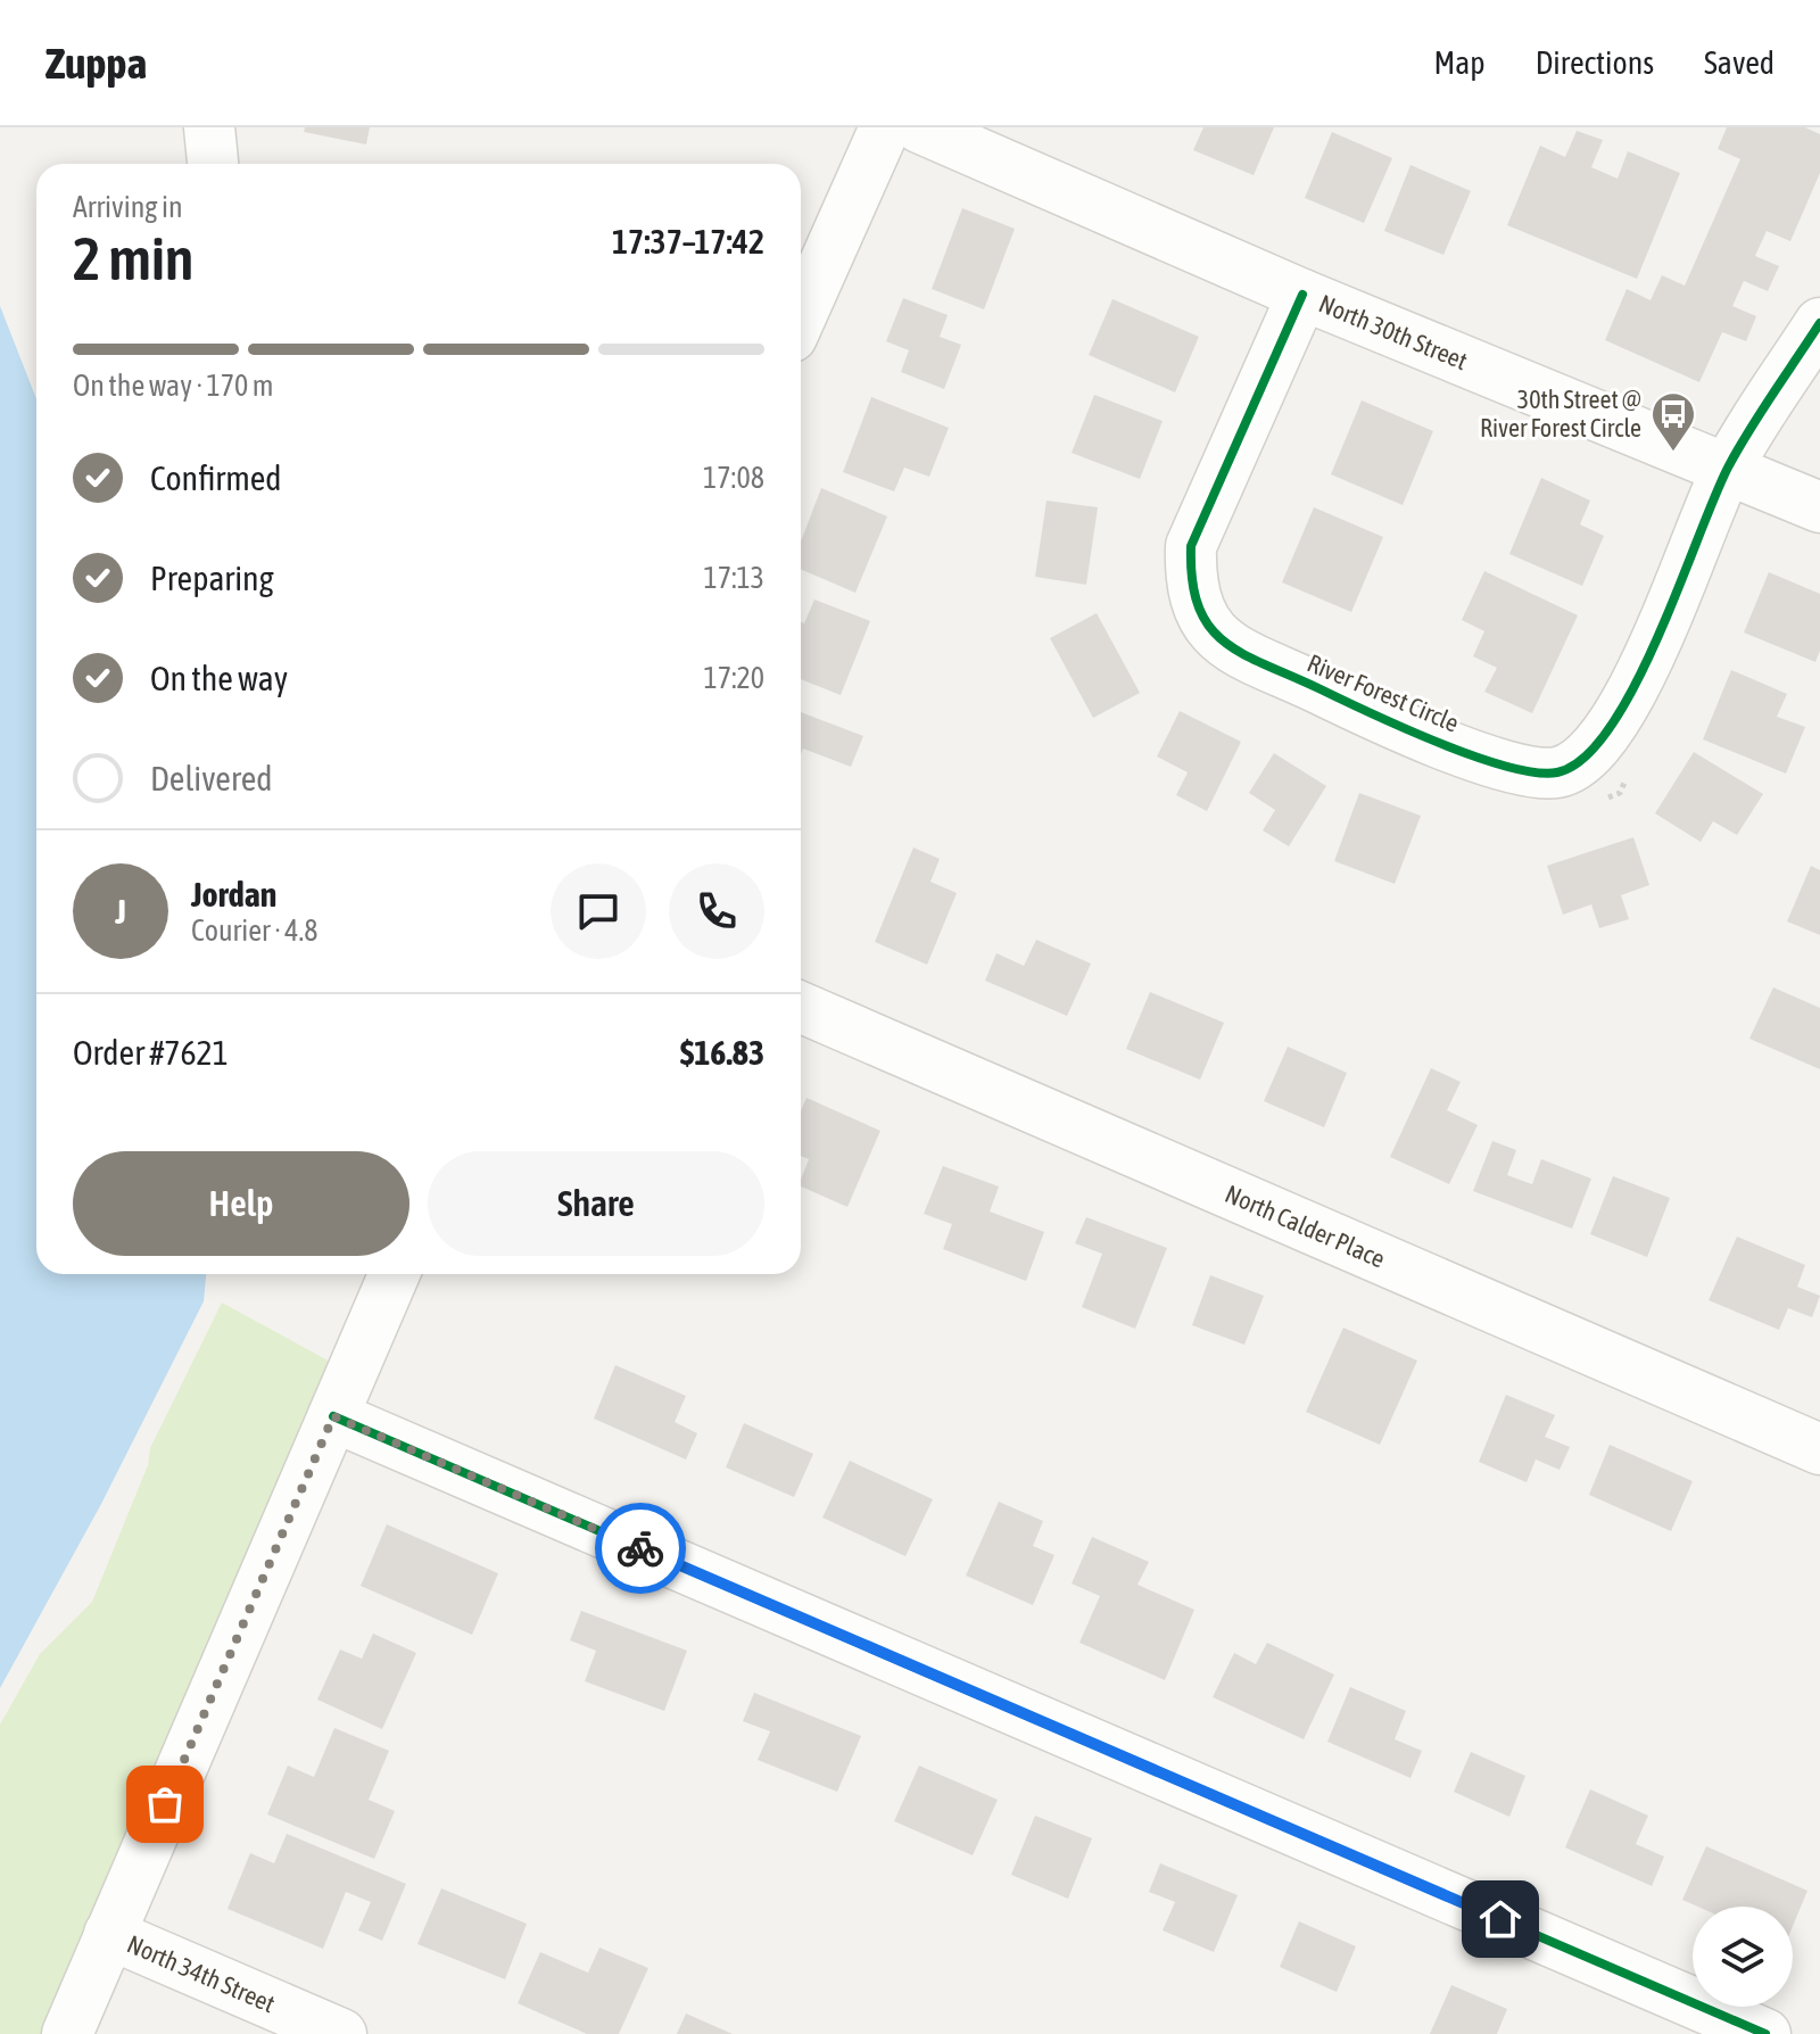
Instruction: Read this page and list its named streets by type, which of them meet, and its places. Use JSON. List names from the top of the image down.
{
  "streets": {
    "street": [
      "North 30th Street",
      "River Forest Circle",
      "North Calder Place",
      "North 34th Street"
    ]
  },
  "crossings": [
    ["North 30th Street", "River Forest Circle"]
  ],
  "places": {
    "bus stop": ["30th Street @ River Forest Circle"]
  },
  "page": {
    "header": "Zuppa",
    "nav": ["Map", "Directions", "Saved"],
    "heading": ["2 min", "Arriving in", "17:37–17:42"],
    "panel": [
      "Jordan",
      "Courier · 4.8",
      "Order #7621",
      "$16.83"
    ],
    "bar": "On the way · 170 m",
    "list": [
      ["Confirmed", "17:08"],
      ["Preparing", "17:13"],
      ["On the way", "17:20"],
      "Delivered"
    ],
    "round": "J",
    "buttons": ["Help", "Share"]
  }
}
